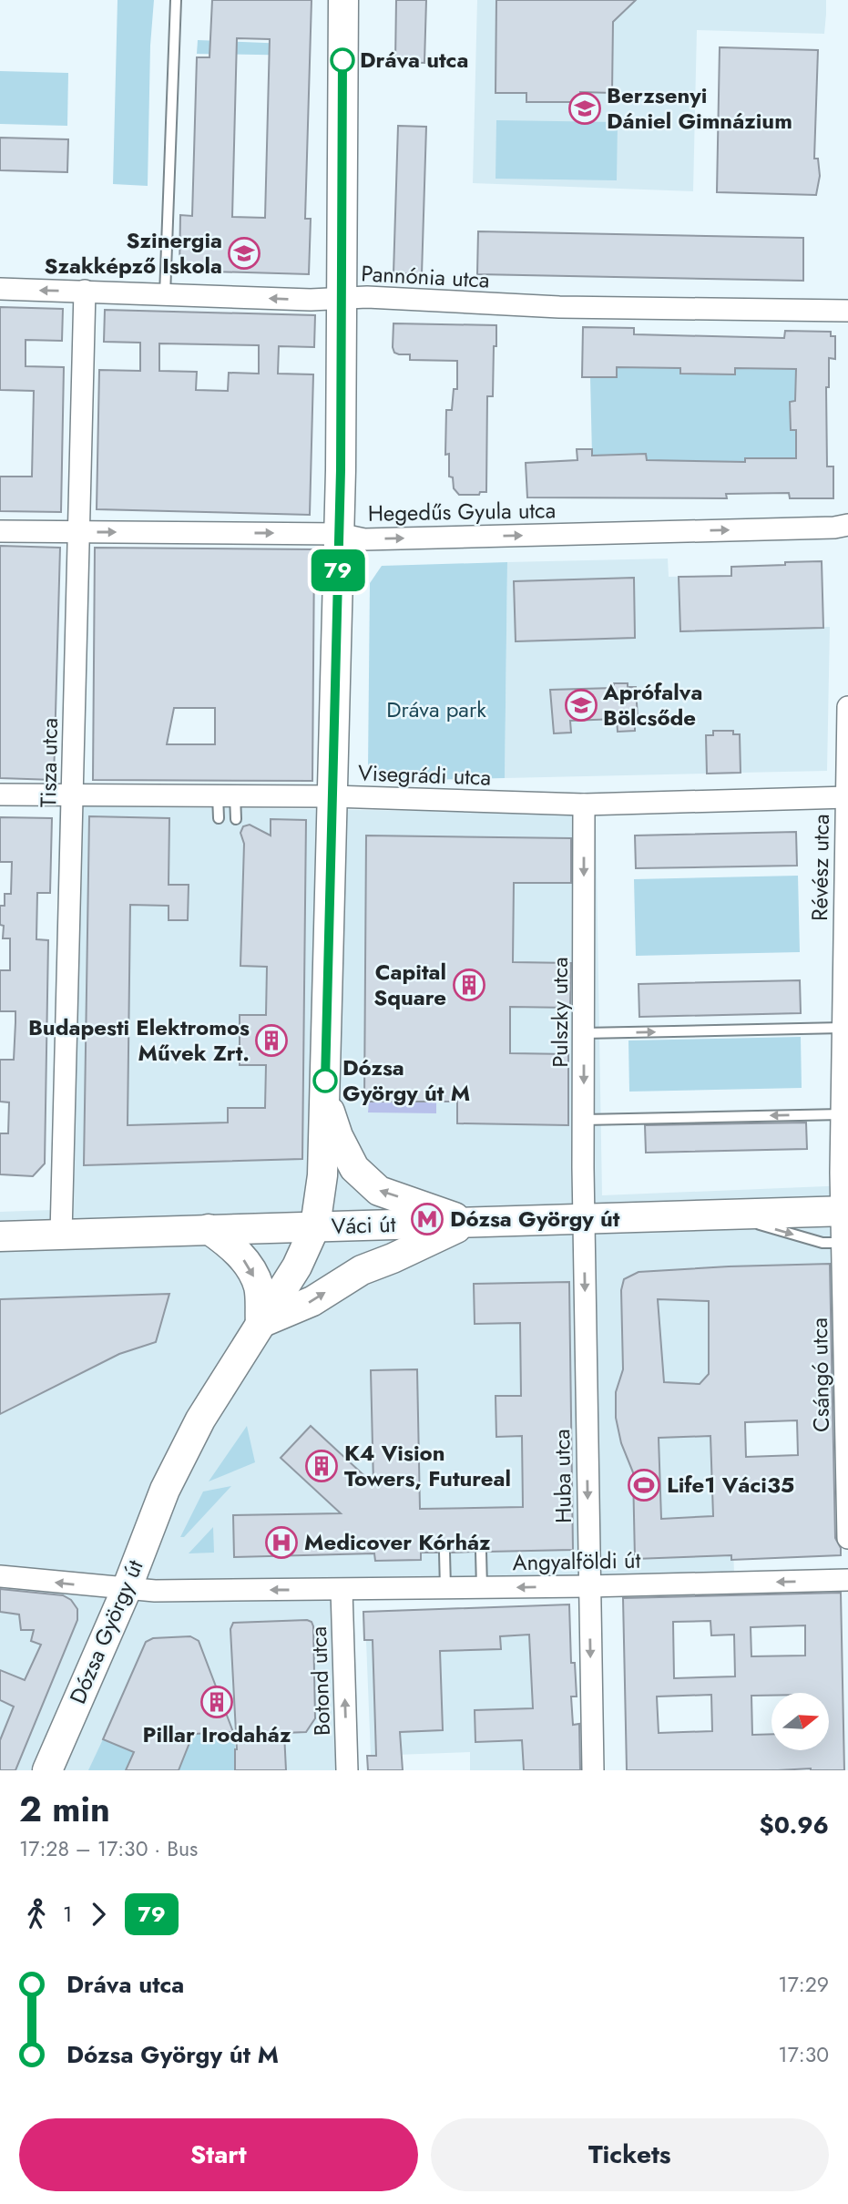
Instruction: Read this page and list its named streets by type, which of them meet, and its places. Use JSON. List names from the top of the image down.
{
  "streets": {
    "main road": ["Váci út", "Dózsa György út"],
    "street": [
      "Pannónia utca",
      "Hegedűs Gyula utca",
      "Tisza utca",
      "Visegrádi utca",
      "Révész utca",
      "Pulszky utca",
      "Csángó utca",
      "Huba utca",
      "Angyalföldi út",
      "Botond utca"
    ]
  },
  "crossings": [
    ["Pannónia utca", "Tisza utca"],
    ["Hegedűs Gyula utca", "Tisza utca"],
    ["Tisza utca", "Visegrádi utca"],
    ["Tisza utca", "Váci út"],
    ["Visegrádi utca", "Révész utca"],
    ["Visegrádi utca", "Pulszky utca"],
    ["Révész utca", "Váci út"],
    ["Révész utca", "Csángó utca"],
    ["Pulszky utca", "Váci út"],
    ["Pulszky utca", "Huba utca"],
    ["Váci út", "Csángó utca"],
    ["Váci út", "Huba utca"],
    ["Váci út", "Dózsa György út"],
    ["Huba utca", "Angyalföldi út"],
    ["Angyalföldi út", "Dózsa György út"],
    ["Angyalföldi út", "Botond utca"]
  ],
  "one_way": [
    "Hegedűs Gyula utca",
    "Pulszky utca",
    "Huba utca",
    "Angyalföldi út",
    "Botond utca"
  ],
  "parks": ["Dráva park"],
  "places": {
    "other": ["Dráva utca", "Dózsa György út M"],
    "school or university": ["Berzsenyi Dániel Gimnázium", "Szinergia Szakképző Iskola", "Aprófalva Bölcsőde"],
    "building": [
      "Capital Square",
      "Budapesti Elektromos Művek Zrt.",
      "K4 Vision Towers, Futureal",
      "Pillar Irodaház"
    ],
    "metro station": ["Dózsa György út"],
    "sports": ["Life1 Váci35"],
    "hospital": ["Medicover Kórház"]
  },
  "lines": ["bus line 79"],
  "north": "right",
  "page": {
    "on_map": "79",
    "heading": ["2 min", "17:28 – 17:30 · Bus", "$0.96"],
    "legs": ["1", "79"],
    "list": [
      {
        "name": "Dráva utca",
        "value": "17:29"
      },
      {
        "name": "Dózsa György út M",
        "value": "17:30"
      }
    ],
    "buttons": ["Start", "Tickets"]
  }
}
